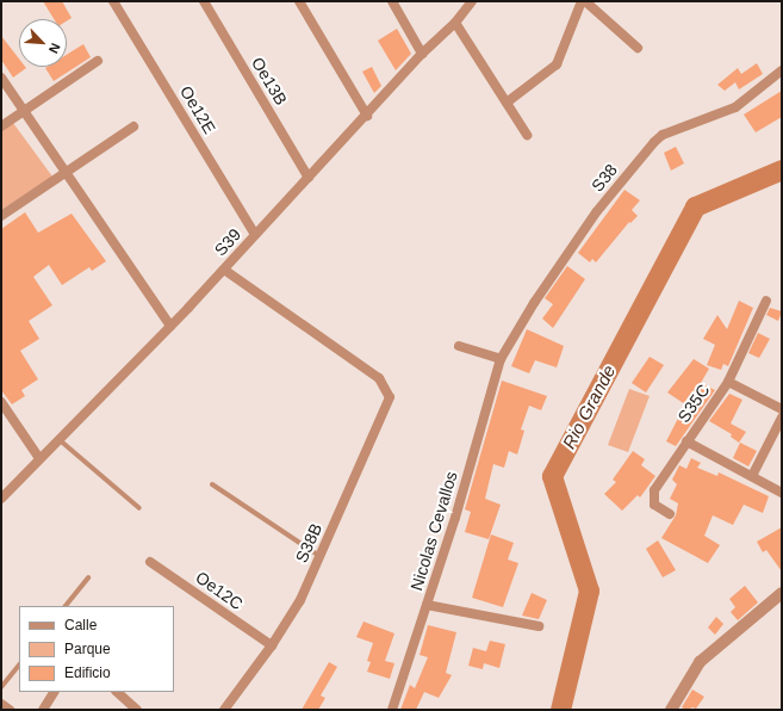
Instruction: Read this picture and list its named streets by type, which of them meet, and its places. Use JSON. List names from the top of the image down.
{
  "streets": {
    "street": [
      "Oe13B",
      "Oe12E",
      "S38",
      "S39",
      "S35C",
      "Nicolas Cevallos",
      "S38B",
      "Oe12C"
    ]
  },
  "crossings": [
    ["Oe13B", "S39"],
    ["Oe12E", "S39"],
    ["S38", "Nicolas Cevallos"],
    ["S39", "S38B"],
    ["S38B", "Oe12C"]
  ],
  "water": ["Rio Grande"],
  "legend": ["Calle", "Parque", "Edificio"],
  "north": "bottom right"
}
